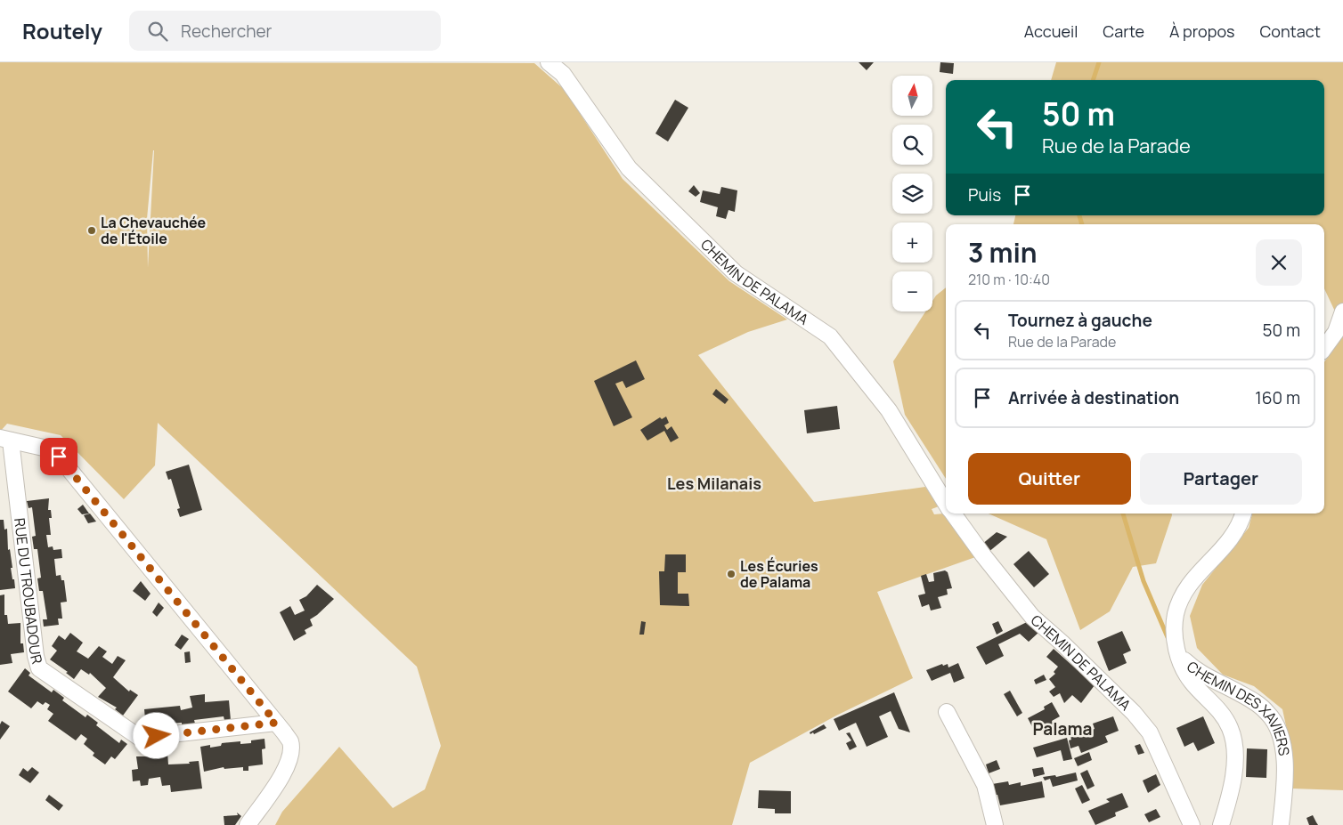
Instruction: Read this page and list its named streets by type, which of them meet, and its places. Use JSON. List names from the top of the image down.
{
  "streets": {
    "street": ["CHEMIN DE PALAMA", "RUE DU TROUBADOUR", "CHEMIN DES XAVIERS"]
  },
  "districts": ["Les Milanais", "Palama"],
  "places": ["La Chevauchée de l'Étoile", "Les Écuries de Palama"],
  "north": "top",
  "page": {
    "header": "Routely",
    "search": "Rechercher",
    "nav": [
      "Accueil",
      "Carte",
      "À propos",
      "Contact"
    ],
    "map_buttons": ["+", "−"],
    "turn": ["50 m", "Rue de la Parade"],
    "then": "Puis",
    "heading": ["3 min", "210 m · 10:40"],
    "list": [
      {
        "name": "Tournez à gauche",
        "note": "Rue de la Parade",
        "value": "50 m"
      },
      {
        "name": "Arrivée à destination",
        "value": "160 m"
      }
    ],
    "buttons": ["Quitter", "Partager"]
  }
}
